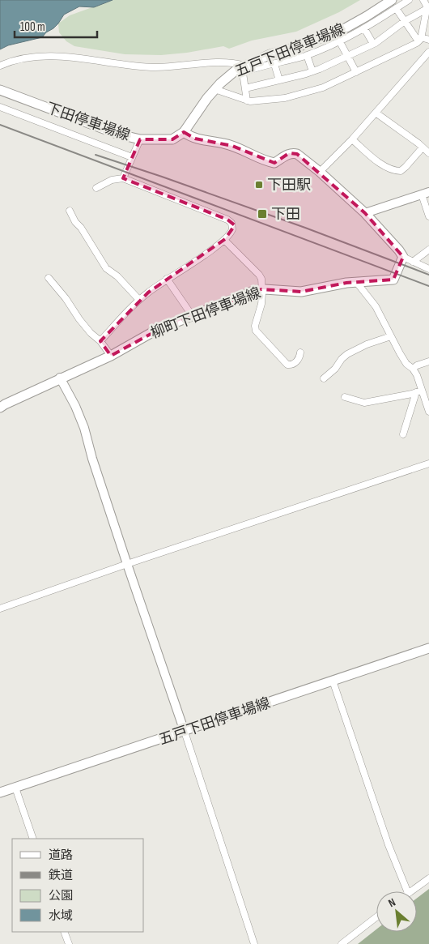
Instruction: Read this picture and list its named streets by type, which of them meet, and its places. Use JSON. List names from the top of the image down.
{
  "streets": {
    "main road": ["五戸下田停車場線", "下田停車場線", "柳町下田停車場線"]
  },
  "crossings": [
    ["五戸下田停車場線", "下田停車場線"]
  ],
  "places": {
    "transit": ["下田駅", "下田"]
  },
  "legend": [
    "道路",
    "鉄道",
    "公園",
    "水域"
  ],
  "scale_bar": "100 m",
  "north": "top left"
}
